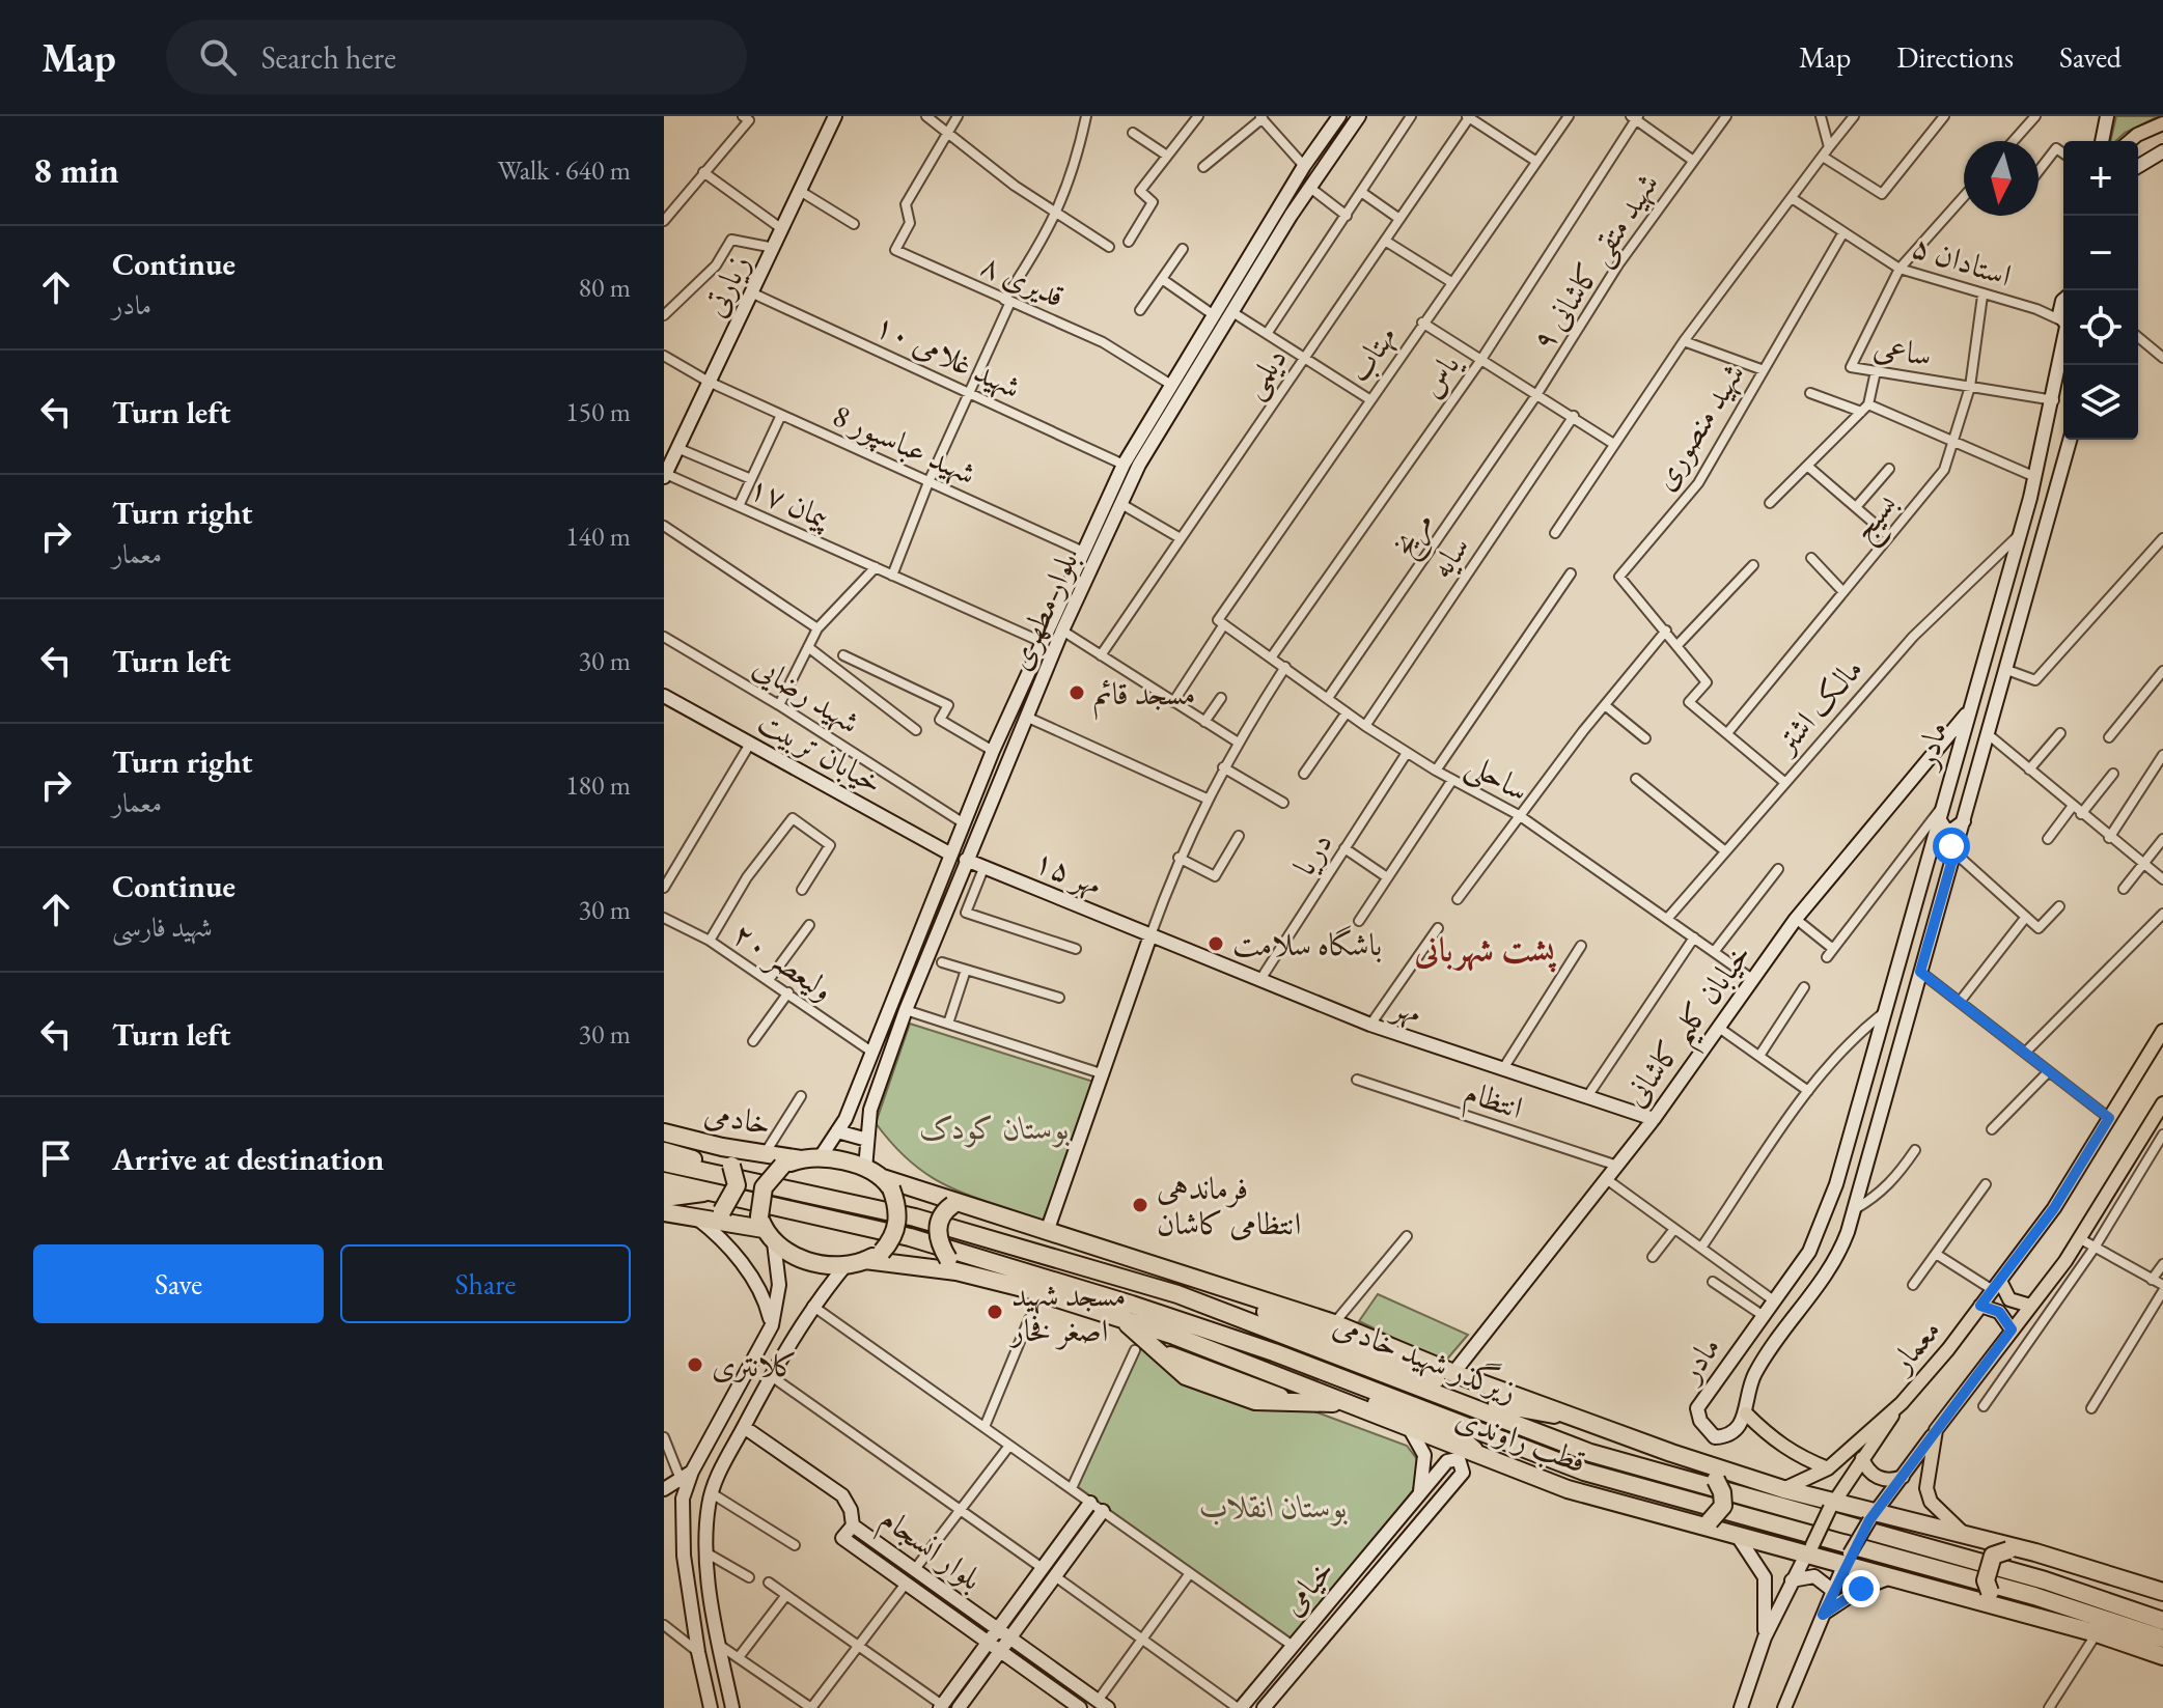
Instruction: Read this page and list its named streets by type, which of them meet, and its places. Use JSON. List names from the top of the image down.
{
  "streets": {
    "highway": ["خادمی", "زیرگذر شهید خادمی", "قطب راوندی"],
    "main road": ["معمار"],
    "street": [
      "استادان ۵",
      "شهید متقی کاشانی ۹",
      "قدیری ۸",
      "زیارتی",
      "ساعی",
      "مهتاب",
      "شهید غلامی ۱۰",
      "دیلمی",
      "یاس",
      "شهید منصوری",
      "شهید عباسپور 8",
      "پیمان ۱۷",
      "بسیج",
      "مریخ",
      "سایه",
      "بلوار مطهری",
      "شهید رضایی",
      "مالک اشتر",
      "مادر",
      "خیابان تربیت",
      "ساحلی",
      "دریا",
      "مهر ۱۵",
      "ولیعصر ۲۰",
      "مهر",
      "خیابان کلیم کاشانی",
      "انتظام",
      "بلوار انسجام",
      "خیامی"
    ]
  },
  "crossings": [
    ["استادان ۵", "ساعی"],
    ["استادان ۵", "شهید منصوری"],
    ["استادان ۵", "بسیج"],
    ["شهید متقی کاشانی ۹", "مریخ"],
    ["قدیری ۸", "بلوار مطهری"],
    ["زیارتی", "شهید غلامی ۱۰"],
    ["زیارتی", "شهید عباسپور 8"],
    ["زیارتی", "پیمان ۱۷"],
    ["ساعی", "بسیج"],
    ["ساعی", "مادر"],
    ["مهتاب", "ساحلی"],
    ["شهید غلامی ۱۰", "بلوار مطهری"],
    ["یاس", "ساحلی"],
    ["شهید عباسپور 8", "بلوار مطهری"],
    ["پیمان ۱۷", "بلوار مطهری"],
    ["مریخ", "ساحلی"],
    ["سایه", "ساحلی"],
    ["بلوار مطهری", "شهید رضایی"],
    ["بلوار مطهری", "خیابان تربیت"],
    ["بلوار مطهری", "مهر ۱۵"],
    ["بلوار مطهری", "ولیعصر ۲۰"],
    ["بلوار مطهری", "خادمی"],
    ["بلوار مطهری", "قطب راوندی"],
    ["مالک اشتر", "مادر"],
    ["مالک اشتر", "ساحلی"],
    ["مادر", "خیابان کلیم کاشانی"],
    ["ساحلی", "دریا"],
    ["ساحلی", "خیابان کلیم کاشانی"],
    ["دریا", "مهر"],
    ["مهر ۱۵", "مهر"],
    ["مهر", "خیابان کلیم کاشانی"],
    ["خیابان کلیم کاشانی", "انتظام"],
    ["خیابان کلیم کاشانی", "قطب راوندی"],
    ["خادمی", "قطب راوندی"],
    ["معمار", "قطب راوندی"]
  ],
  "districts": ["پشت شهربانی"],
  "parks": ["بوستان کودک", "بوستان انقلاب"],
  "places": [
    "مسجد قائم",
    "باشگاه سلامت",
    "فرماندهی انتظامی کاشان",
    "مسجد شهید اصغر فخار",
    "کلانتری"
  ],
  "north": "bottom",
  "page": {
    "header": "Map",
    "search": "Search here",
    "nav": ["Map", "Directions", "Saved"],
    "heading": ["8 min", "Walk · 640 m"],
    "map_buttons": ["+", "−"],
    "list": [
      ["Continue", "مادر", "80 m"],
      ["Turn left", "150 m"],
      ["Turn right", "معمار", "140 m"],
      ["Turn left", "30 m"],
      ["Turn right", "معمار", "180 m"],
      ["Continue", "شهید فارسی", "30 m"],
      ["Turn left", "30 m"],
      "Arrive at destination"
    ],
    "buttons": ["Save", "Share"]
  }
}
